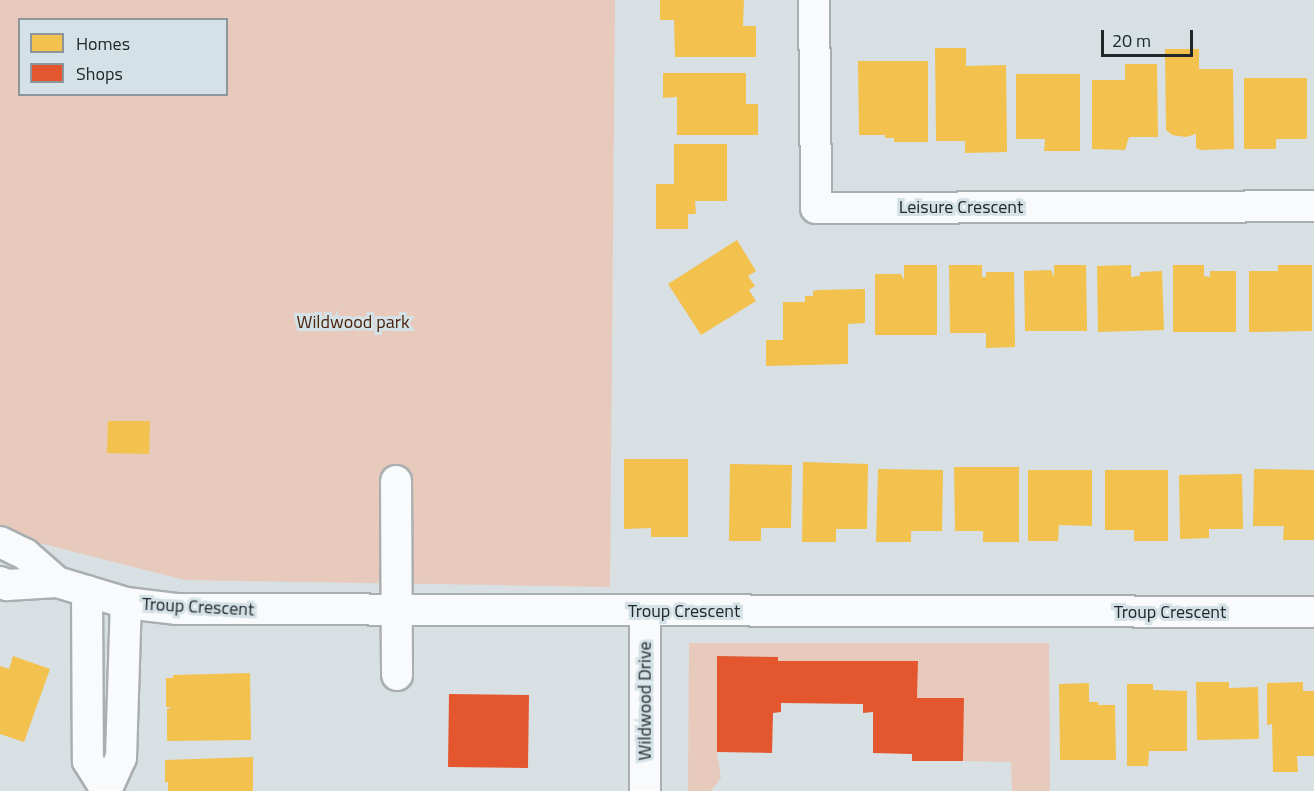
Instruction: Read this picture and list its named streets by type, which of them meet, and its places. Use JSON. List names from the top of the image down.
{
  "streets": {
    "street": ["Leisure Crescent", "Troup Crescent", "Wildwood Drive"]
  },
  "crossings": [
    ["Troup Crescent", "Wildwood Drive"]
  ],
  "parks": ["Wildwood park"],
  "legend": ["Homes", "Shops"],
  "scale_bar": "20 m"
}
